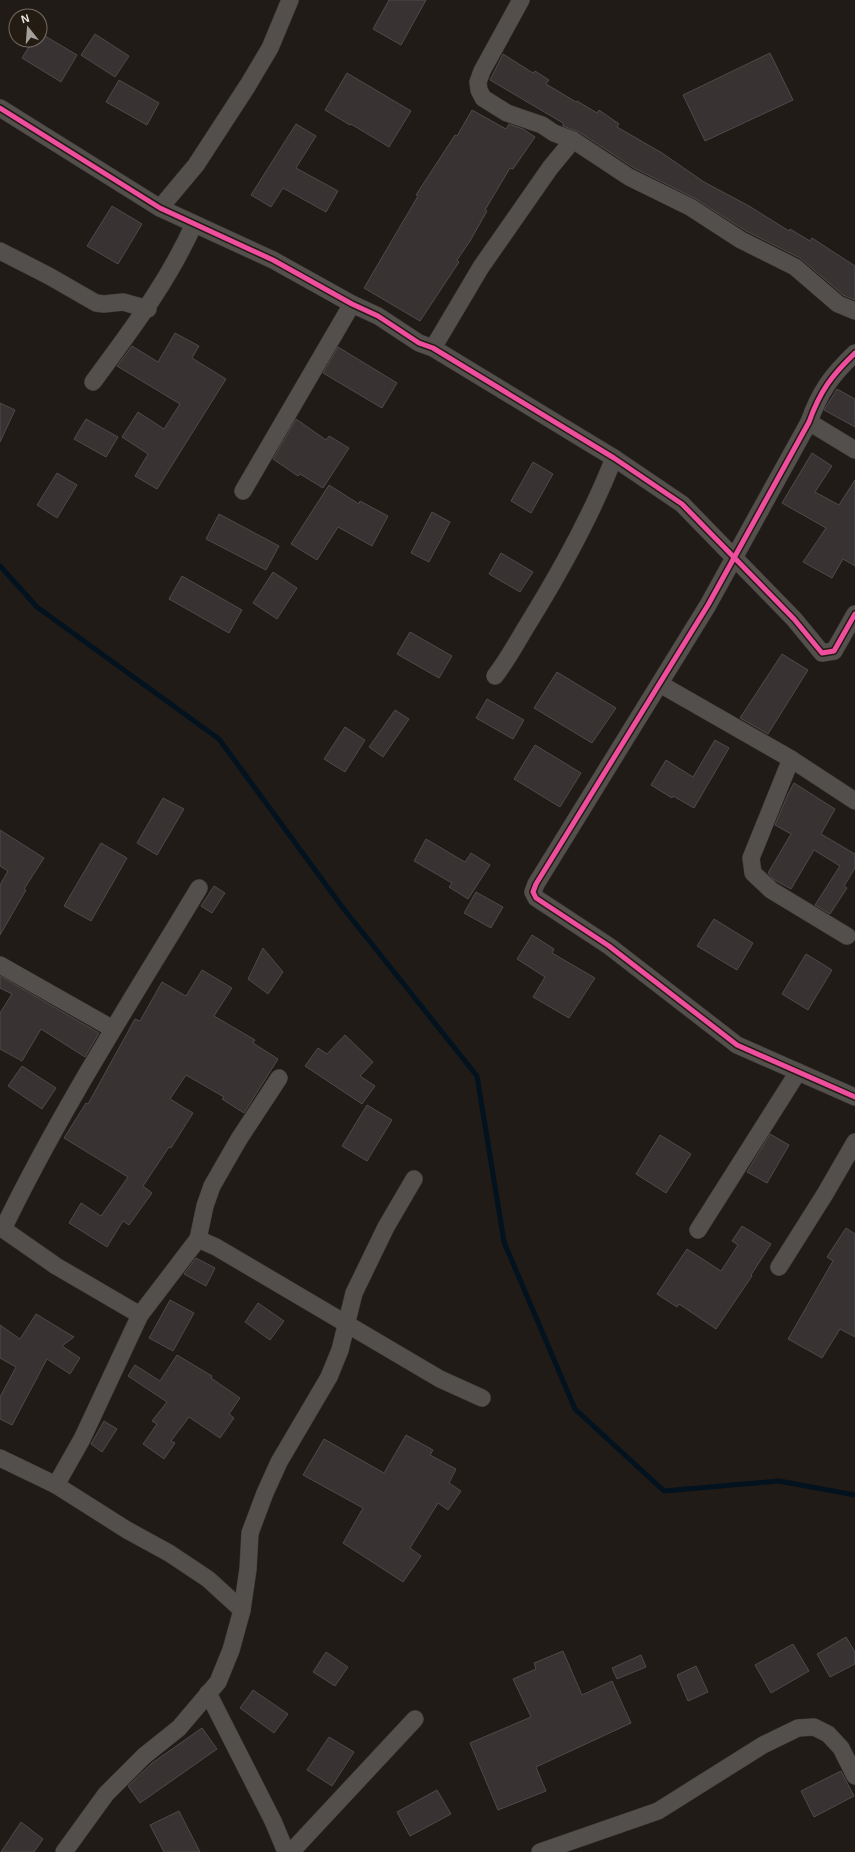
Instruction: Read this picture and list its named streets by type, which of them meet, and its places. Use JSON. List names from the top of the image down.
{
  "north": "top"
}
